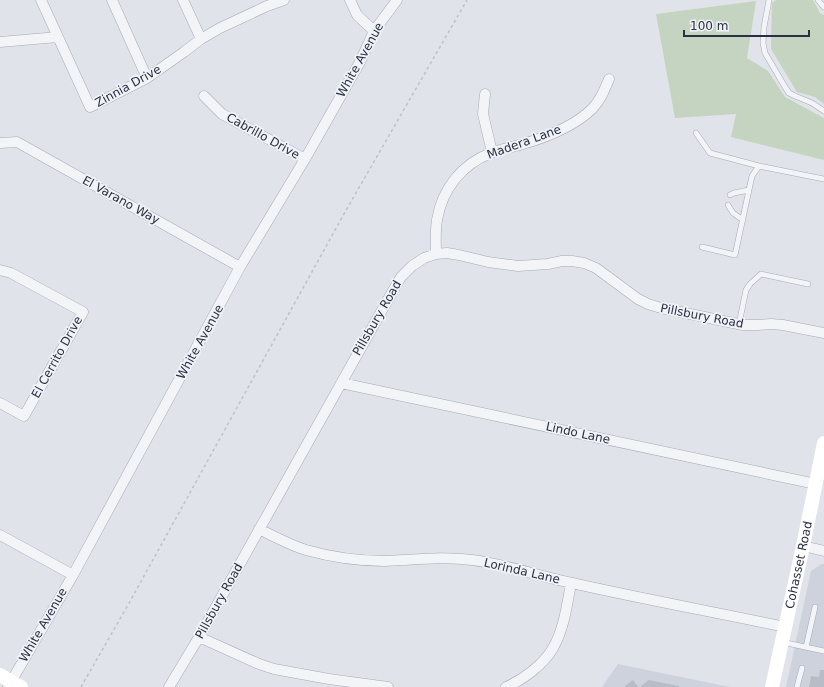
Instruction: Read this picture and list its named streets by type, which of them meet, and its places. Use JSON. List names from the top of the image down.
{
  "streets": {
    "street": [
      "White Avenue",
      "Zinnia Drive",
      "Cabrillo Drive",
      "Madera Lane",
      "El Varano Way",
      "Pillsbury Road",
      "El Cerrito Drive",
      "Lindo Lane",
      "Cohasset Road",
      "Lorinda Lane"
    ]
  },
  "crossings": [
    ["White Avenue", "Cabrillo Drive"],
    ["White Avenue", "El Varano Way"],
    ["Madera Lane", "Pillsbury Road"],
    ["Pillsbury Road", "Lindo Lane"],
    ["Pillsbury Road", "Lorinda Lane"],
    ["Lindo Lane", "Cohasset Road"],
    ["Cohasset Road", "Lorinda Lane"]
  ],
  "scale_bar": "100 m"
}
